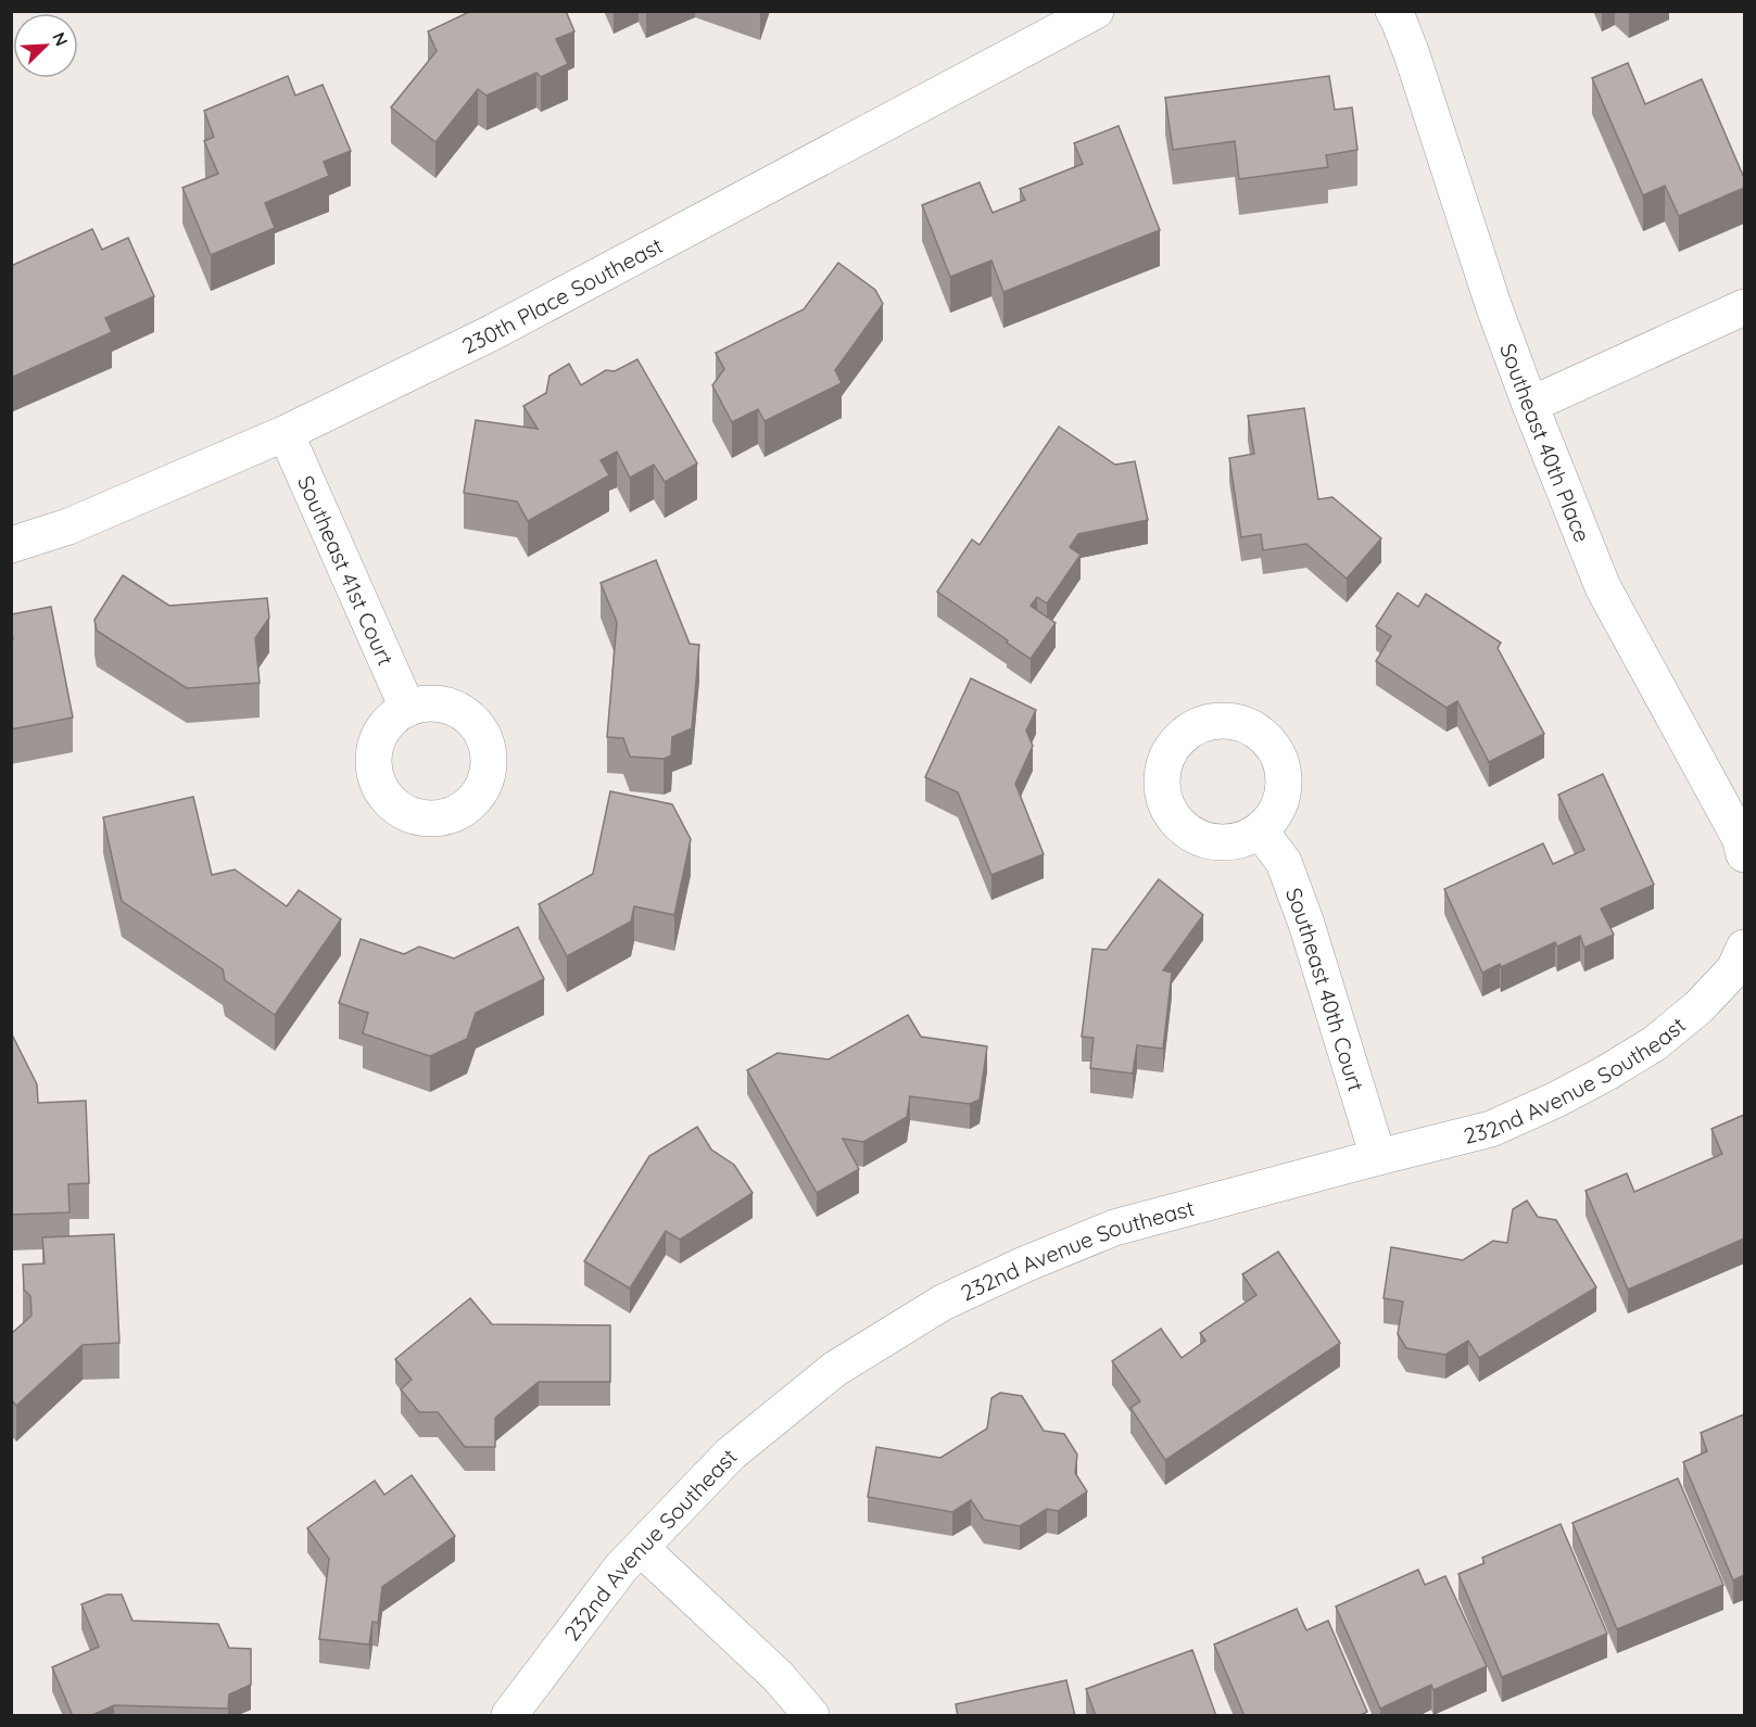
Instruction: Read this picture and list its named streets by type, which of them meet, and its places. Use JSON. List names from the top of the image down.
{
  "streets": {
    "street": [
      "230th Place Southeast",
      "Southeast 40th Place",
      "Southeast 41st Court",
      "Southeast 40th Court",
      "232nd Avenue Southeast"
    ]
  },
  "crossings": [
    ["230th Place Southeast", "Southeast 41st Court"],
    ["Southeast 40th Court", "232nd Avenue Southeast"]
  ],
  "north": "top right"
}
